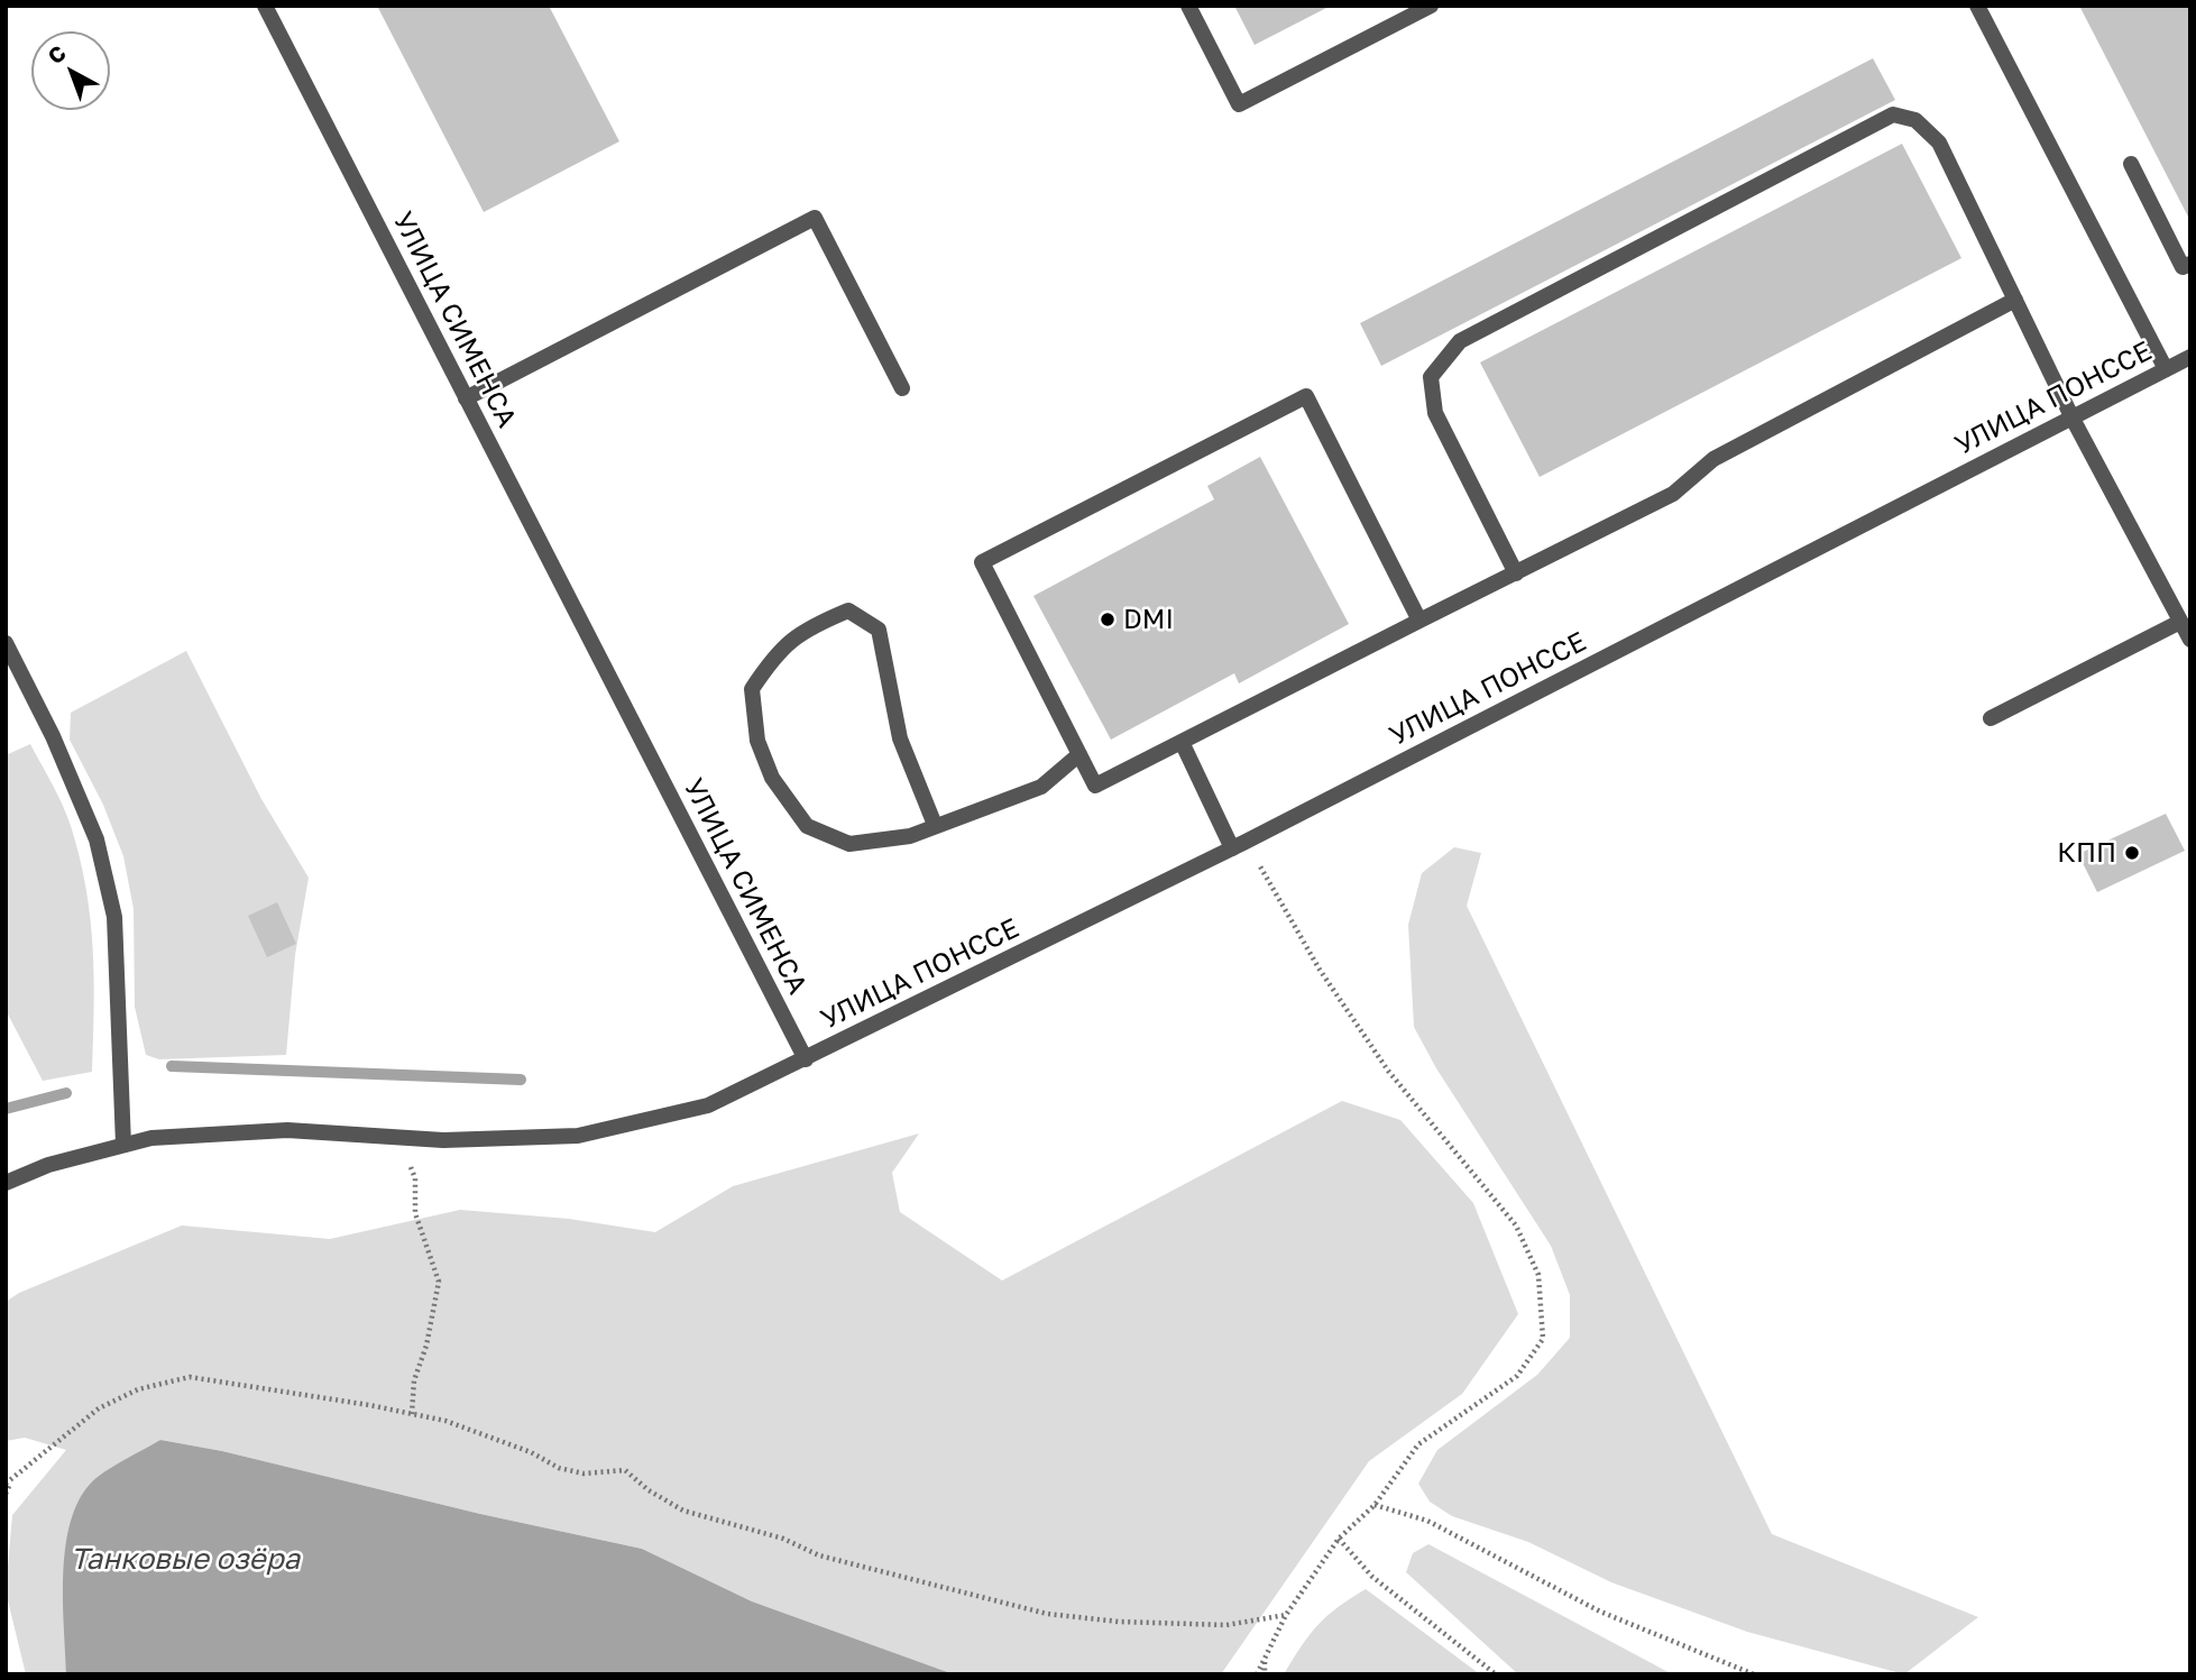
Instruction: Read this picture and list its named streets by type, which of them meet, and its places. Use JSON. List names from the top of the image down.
{
  "streets": {
    "street": ["УЛИЦА СИМЕНСА", "УЛИЦА ПОНССЕ"]
  },
  "crossings": [
    ["УЛИЦА СИМЕНСА", "УЛИЦА ПОНССЕ"]
  ],
  "water": ["Танковые озёра"],
  "places": ["DMI", "КПП"],
  "north": "top left"
}
